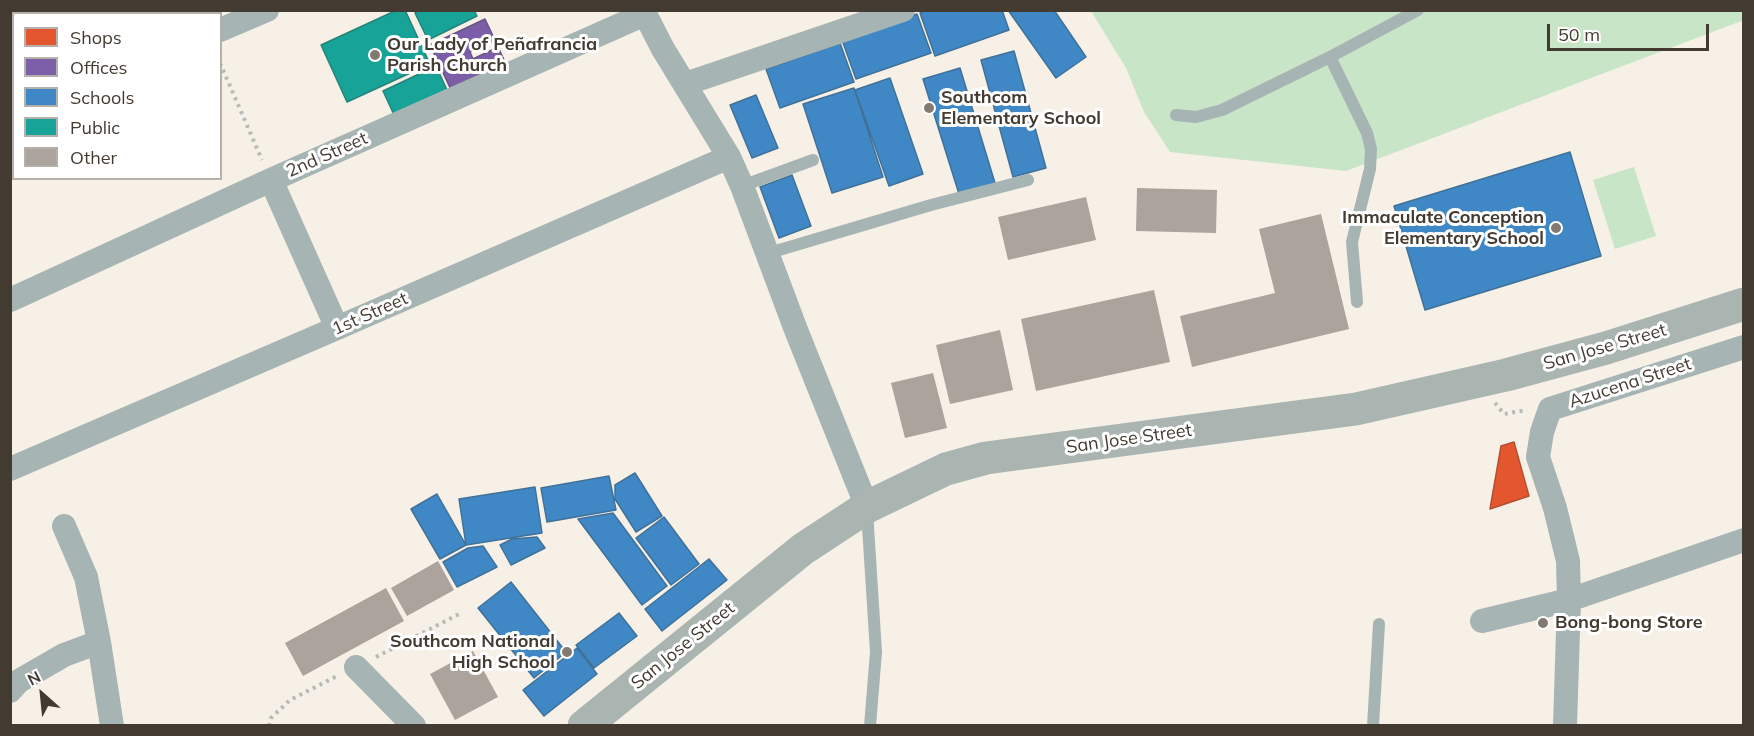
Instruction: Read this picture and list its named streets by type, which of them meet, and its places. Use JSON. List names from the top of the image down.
{
  "streets": {
    "main road": ["San Jose Street"],
    "street": ["2nd Street", "1st Street", "Azucena Street"]
  },
  "places": [
    "Our Lady of Peñafrancia Parish Church",
    "Southcom Elementary School",
    "Immaculate Conception Elementary School",
    "Bong-bong Store",
    "Southcom National High School"
  ],
  "legend": [
    "Shops",
    "Offices",
    "Schools",
    "Public",
    "Other"
  ],
  "scale_bar": "50 m",
  "north": "top left"
}
